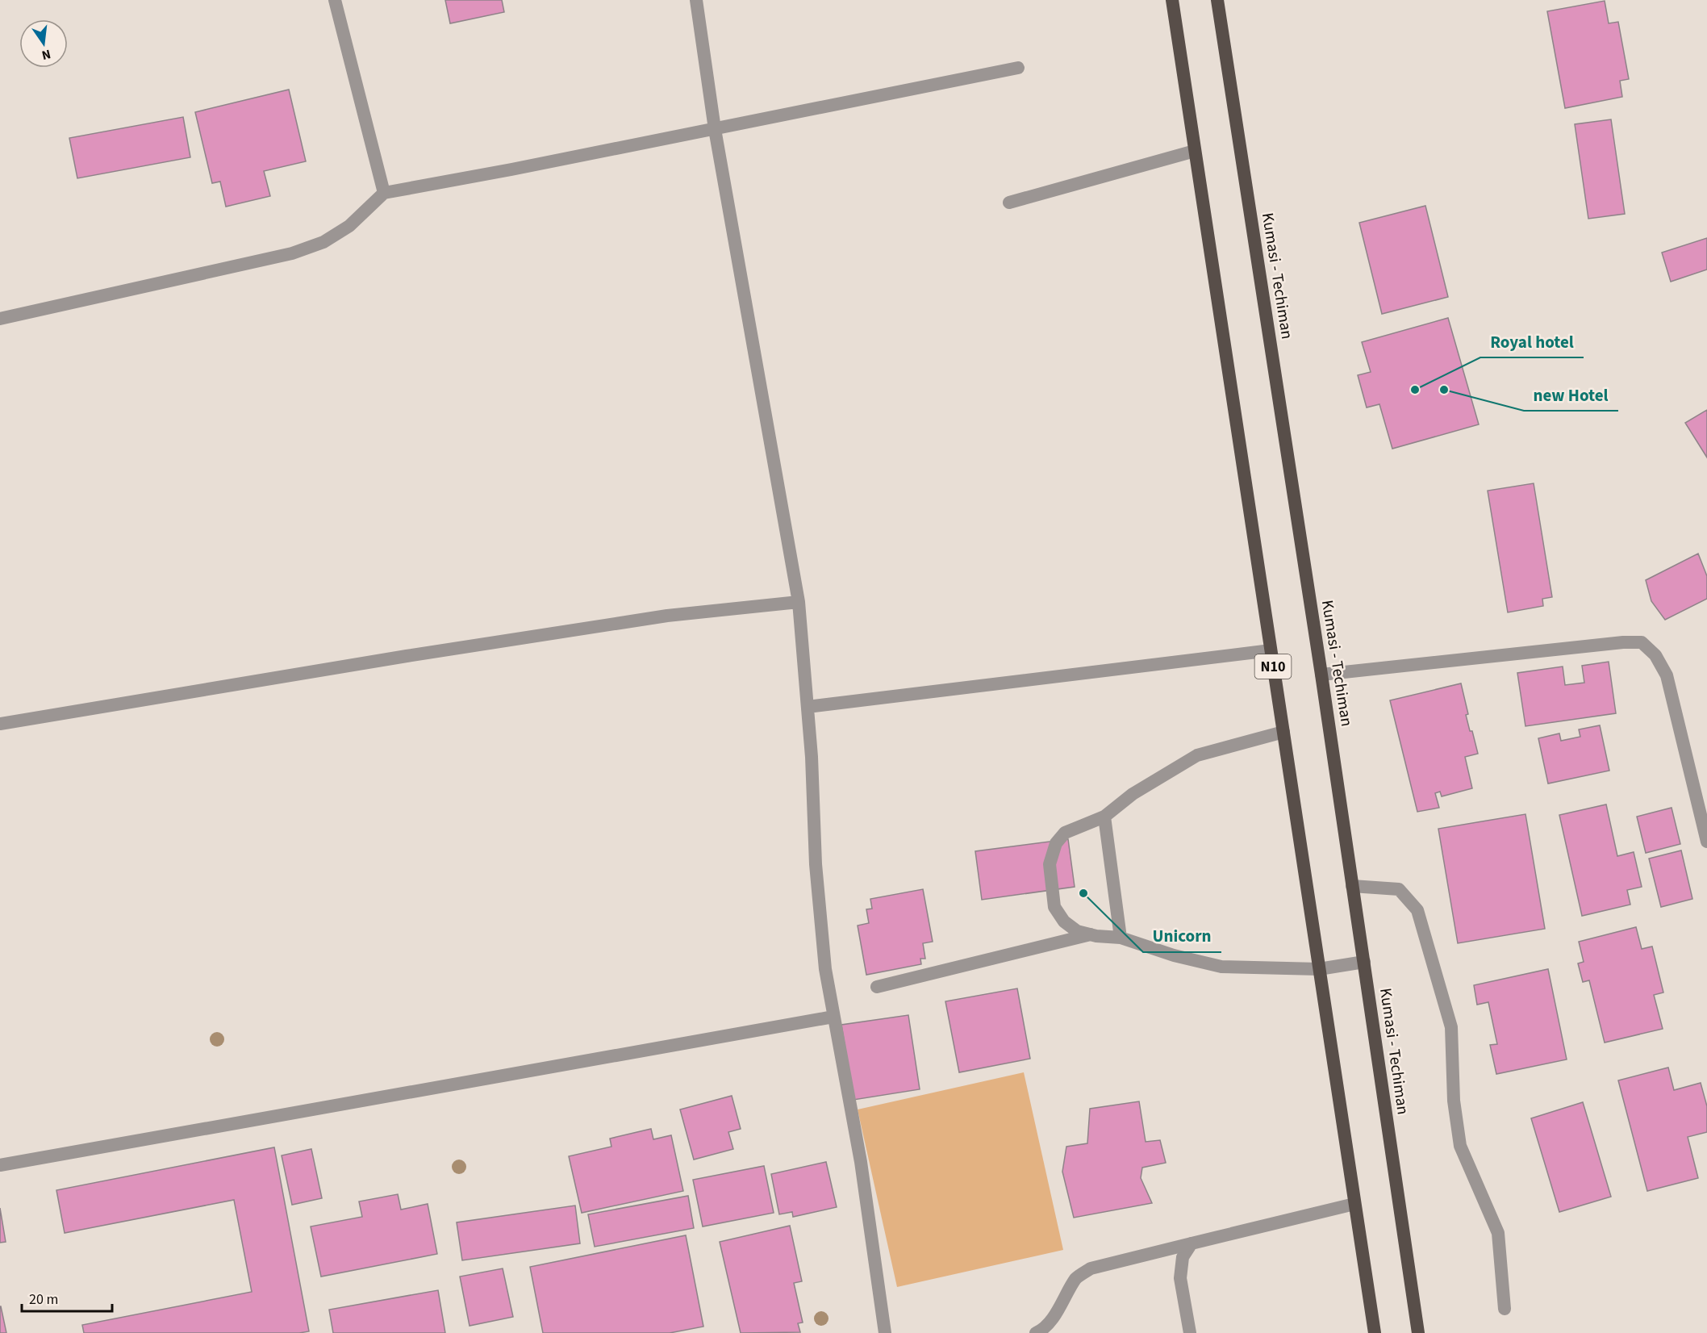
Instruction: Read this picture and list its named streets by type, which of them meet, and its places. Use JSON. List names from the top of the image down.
{
  "streets": {
    "highway": ["Kumasi - Techiman", "N10"]
  },
  "places": ["Royal hotel", "new Hotel", "Unicorn"],
  "scale_bar": "20 m",
  "north": "bottom"
}
